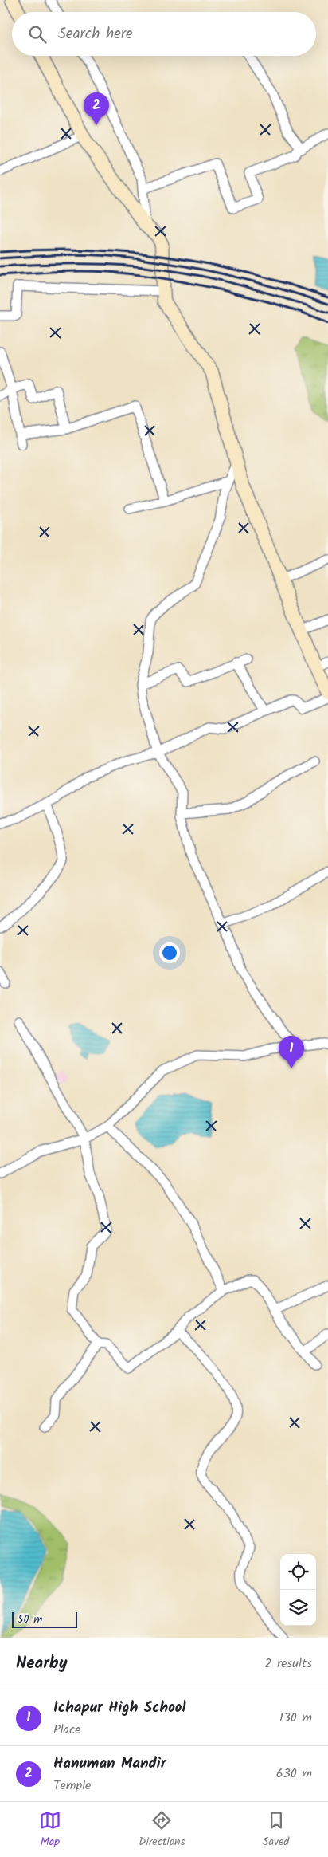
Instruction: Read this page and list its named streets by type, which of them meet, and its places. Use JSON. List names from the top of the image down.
{
  "scale_bar": "50 m",
  "page": {
    "search": "Search here",
    "pins": ["2", "1"],
    "scale": "50 m",
    "heading": ["Nearby", "2 results"],
    "list": [
      {
        "mark": "1",
        "name": "Ichapur High School",
        "note": "Place",
        "value": "130 m"
      },
      {
        "mark": "2",
        "name": "Hanuman Mandir",
        "note": "Temple",
        "value": "630 m"
      }
    ],
    "nav": ["Map", "Directions", "Saved"]
  }
}
